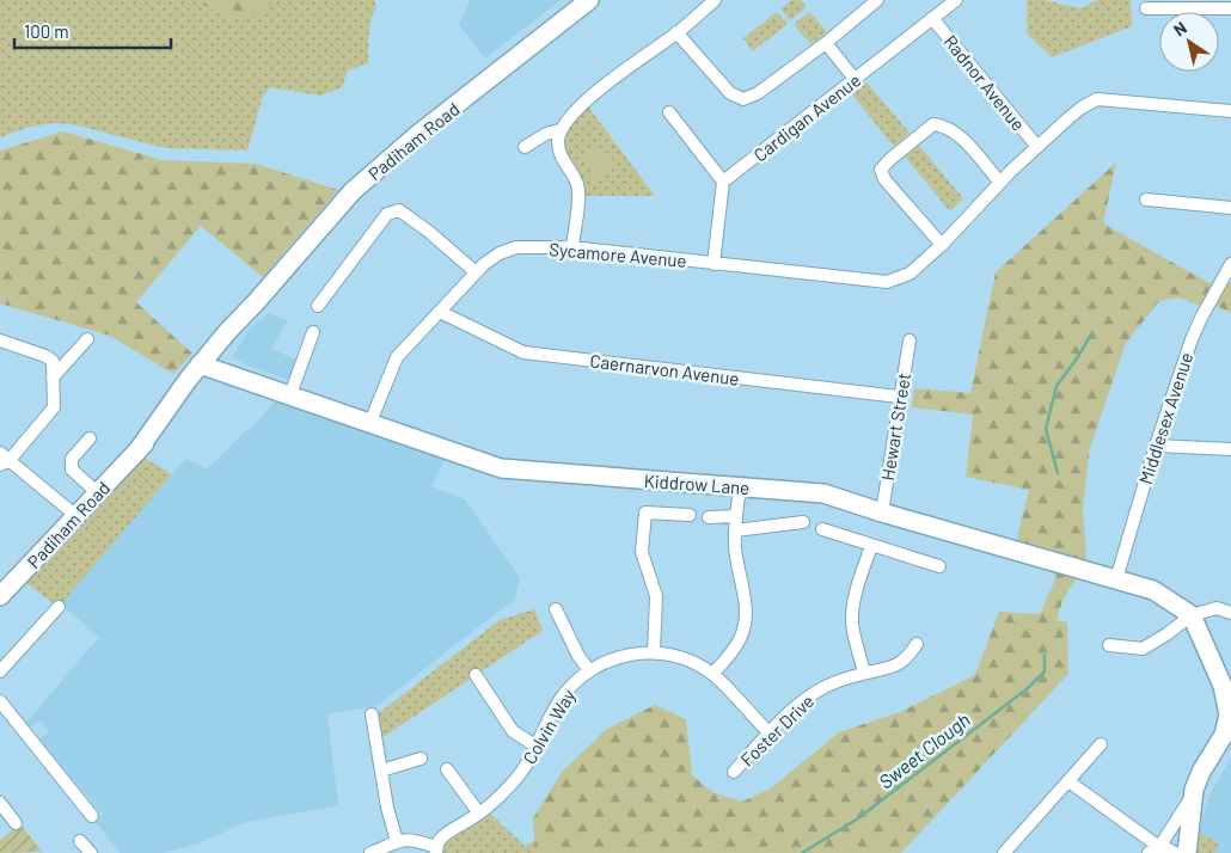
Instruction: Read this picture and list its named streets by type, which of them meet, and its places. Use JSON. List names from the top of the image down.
{
  "streets": {
    "main road": ["Padiham Road", "Kiddrow Lane"],
    "street": [
      "Radnor Avenue",
      "Cardigan Avenue",
      "Sycamore Avenue",
      "Caernarvon Avenue",
      "Middlesex Avenue",
      "Hewart Street",
      "Colvin Way",
      "Foster Drive"
    ]
  },
  "crossings": [
    ["Radnor Avenue", "Cardigan Avenue"],
    ["Radnor Avenue", "Sycamore Avenue"],
    ["Padiham Road", "Kiddrow Lane"],
    ["Sycamore Avenue", "Caernarvon Avenue"],
    ["Sycamore Avenue", "Kiddrow Lane"],
    ["Caernarvon Avenue", "Hewart Street"],
    ["Middlesex Avenue", "Kiddrow Lane"],
    ["Hewart Street", "Kiddrow Lane"],
    ["Colvin Way", "Foster Drive"]
  ],
  "water": ["Sweet Clough"],
  "scale_bar": "100 m",
  "north": "top left"
}
